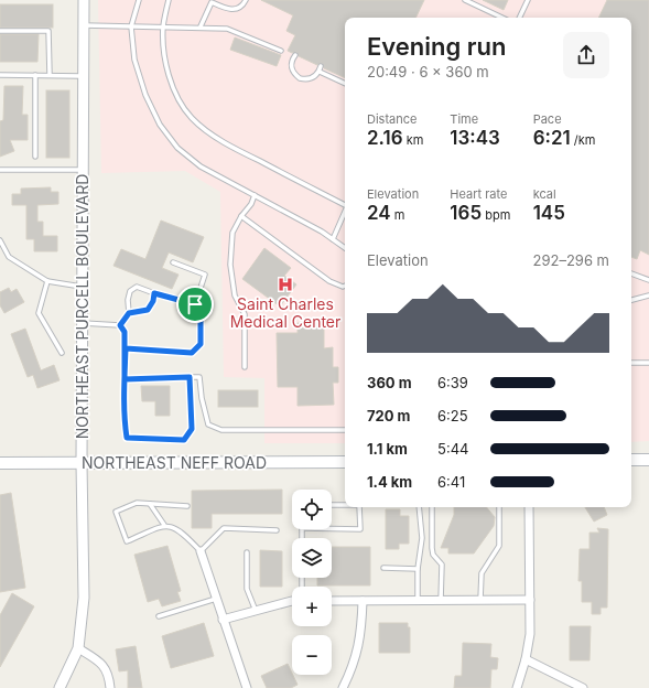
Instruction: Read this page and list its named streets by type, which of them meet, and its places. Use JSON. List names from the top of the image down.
{
  "streets": {
    "main road": ["NORTHEAST NEFF ROAD"],
    "street": ["NORTHEAST PURCELL BOULEVARD"]
  },
  "crossings": [
    ["NORTHEAST PURCELL BOULEVARD", "NORTHEAST NEFF ROAD"]
  ],
  "places": {
    "hospital": ["Saint Charles Medical Center"]
  },
  "page": {
    "heading": ["Evening run", "20:49 · 6 × 360 m"],
    "stats": [
      ["Distance", "2.16 km"],
      ["Time", "13:43"],
      ["Pace", "6:21 /km"],
      ["Elevation", "24 m"],
      ["Heart rate", "165 bpm"],
      ["kcal", "145"]
    ],
    "chart": ["Elevation", "292–296 m"],
    "list": [
      {
        "name": "360 m",
        "note": "6:39"
      },
      {
        "name": "720 m",
        "note": "6:25"
      },
      {
        "name": "1.1 km",
        "note": "5:44"
      },
      {
        "name": "1.4 km",
        "note": "6:41"
      }
    ],
    "map_buttons": ["+", "−"]
  }
}
